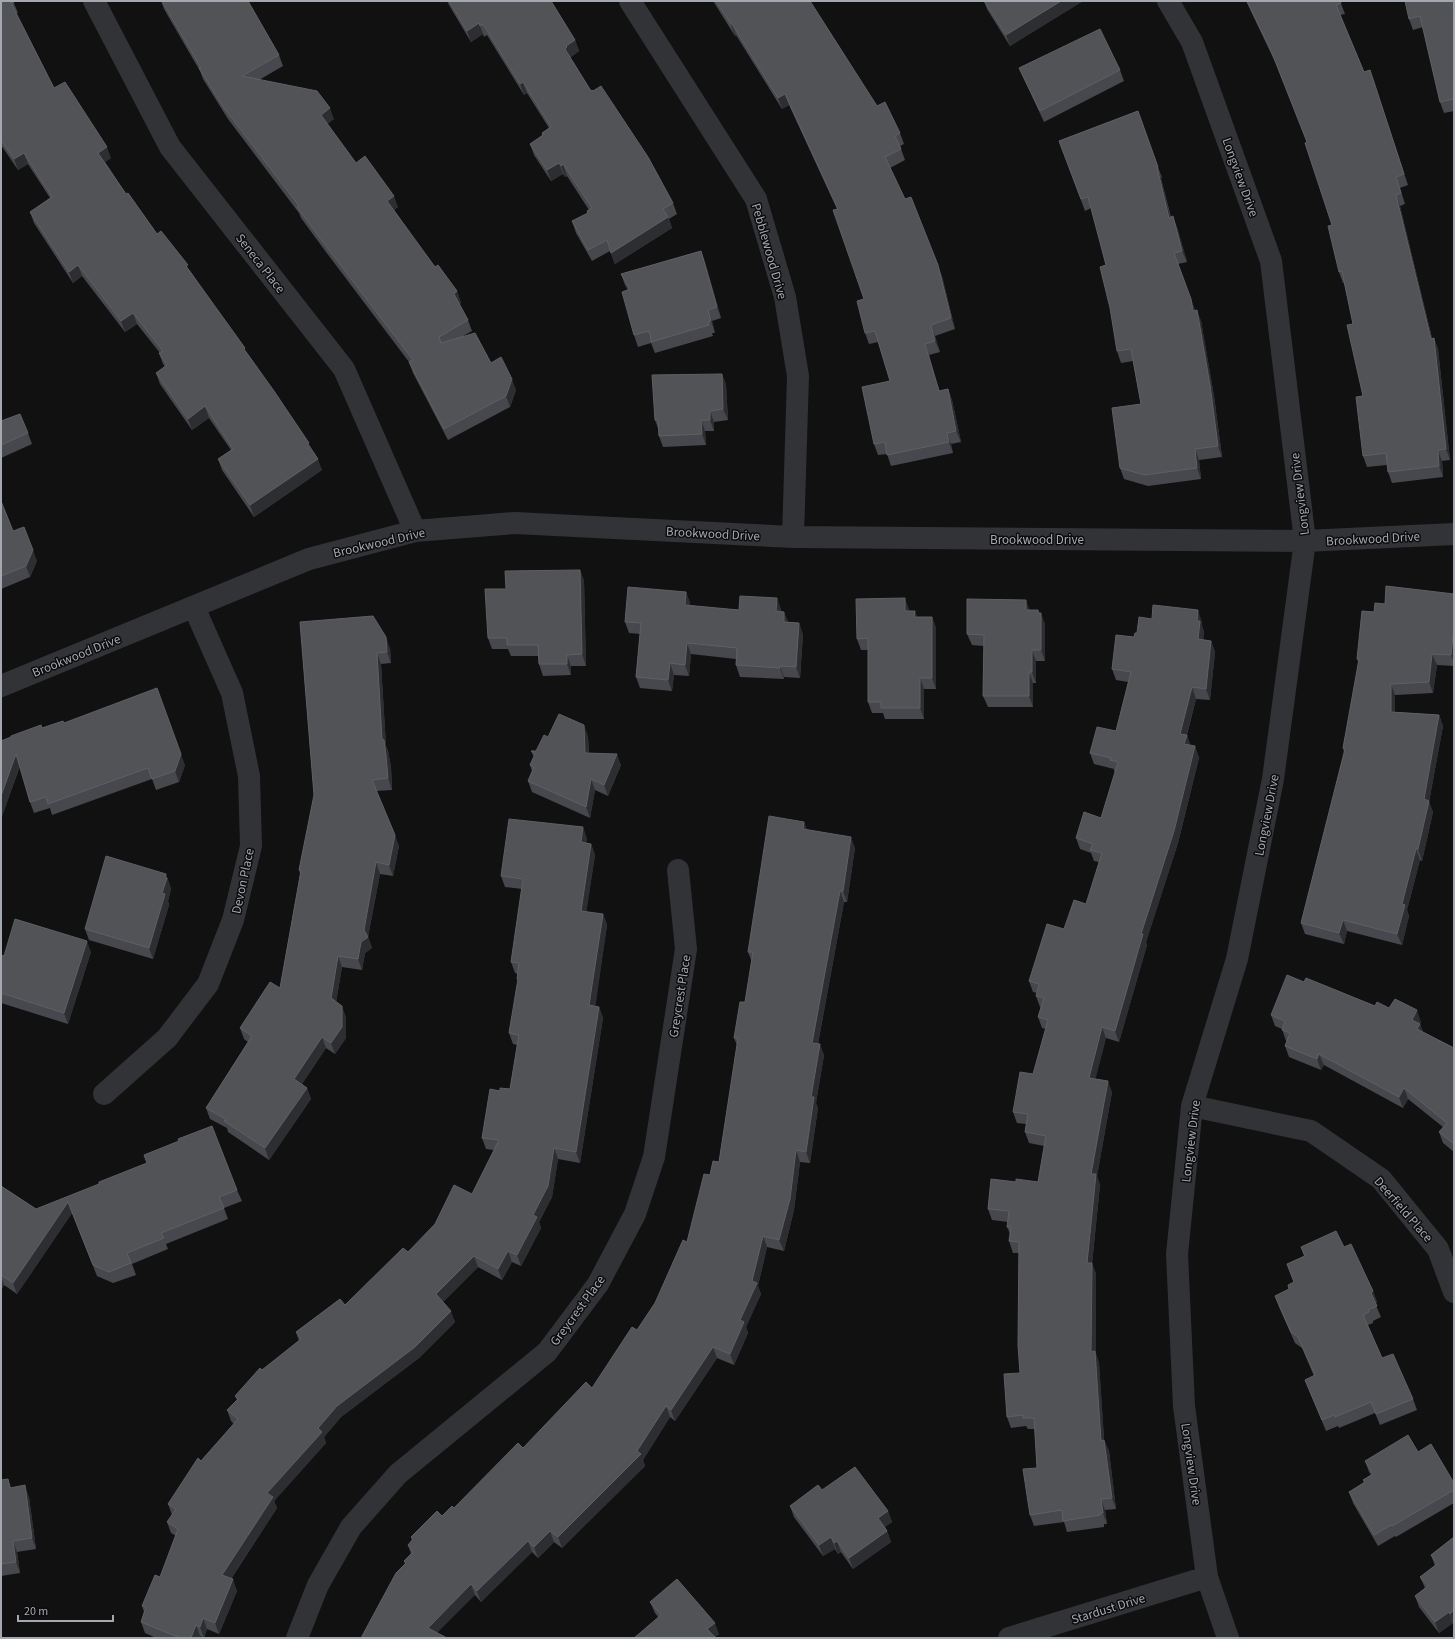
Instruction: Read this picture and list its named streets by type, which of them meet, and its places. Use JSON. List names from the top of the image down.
{
  "streets": {
    "street": [
      "Longview Drive",
      "Pebblewood Drive",
      "Seneca Place",
      "Brookwood Drive",
      "Devon Place",
      "Greycrest Place",
      "Deerfield Place",
      "Stardust Drive"
    ]
  },
  "crossings": [
    ["Longview Drive", "Brookwood Drive"],
    ["Longview Drive", "Deerfield Place"],
    ["Longview Drive", "Stardust Drive"],
    ["Pebblewood Drive", "Brookwood Drive"],
    ["Seneca Place", "Brookwood Drive"],
    ["Brookwood Drive", "Devon Place"]
  ],
  "scale_bar": "20 m"
}
